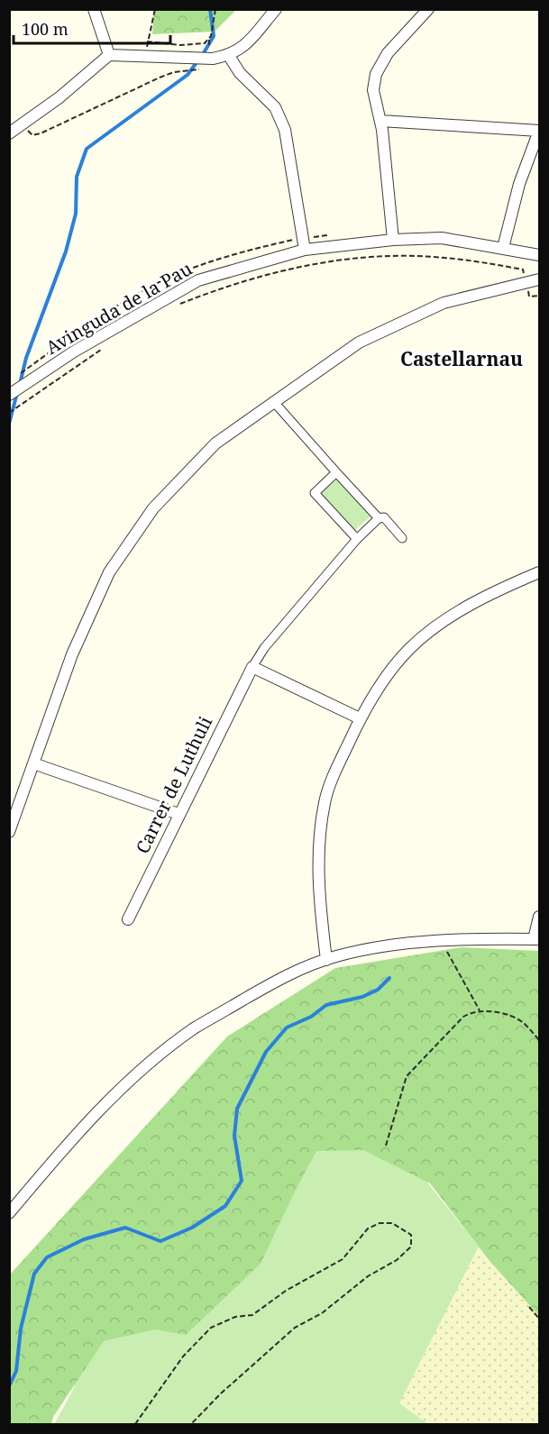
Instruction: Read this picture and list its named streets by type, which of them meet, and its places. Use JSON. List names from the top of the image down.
{
  "streets": {
    "street": ["Avinguda de la Pau", "Carrer de Luthuli"]
  },
  "districts": ["Castellarnau"],
  "scale_bar": "100 m"
}
